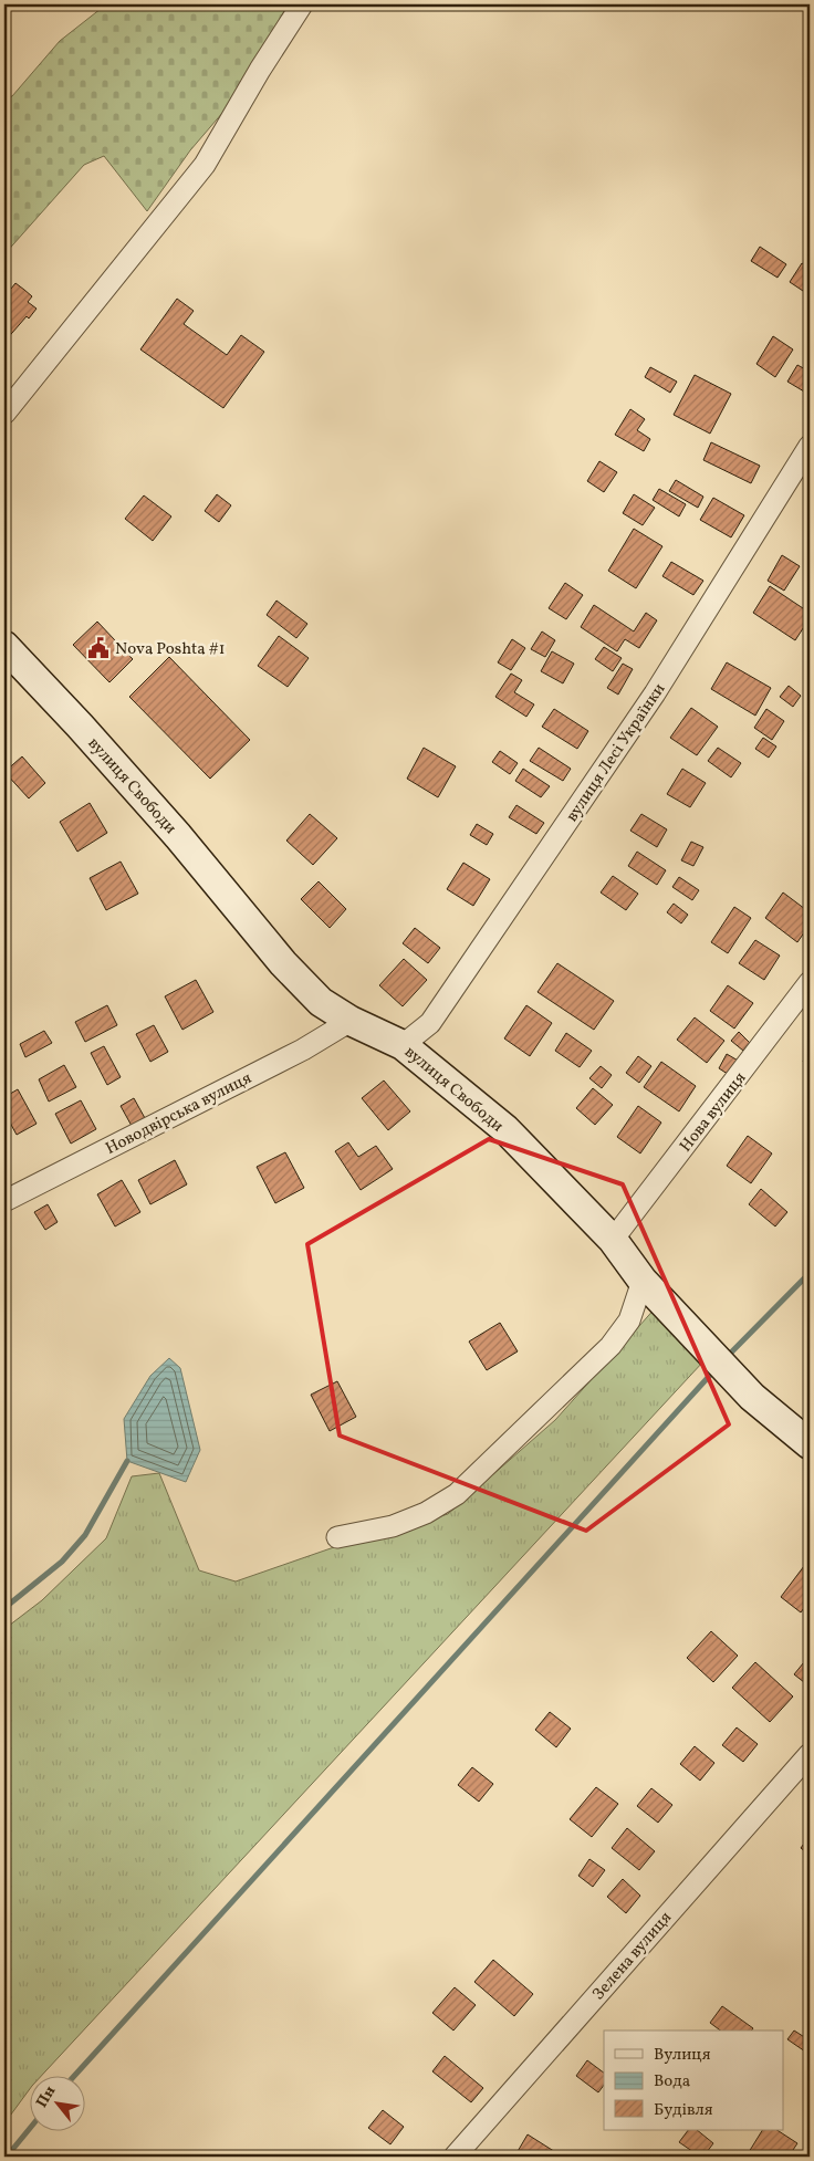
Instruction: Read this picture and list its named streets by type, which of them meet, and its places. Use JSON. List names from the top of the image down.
{
  "streets": {
    "main road": ["вулиця Свободи"],
    "street": [
      "вулиця Лесі Українки",
      "Нова вулиця",
      "Новодвірська вулиця",
      "Зелена вулиця"
    ]
  },
  "crossings": [
    ["вулиця Лесі Українки", "вулиця Свободи"],
    ["вулиця Свободи", "Нова вулиця"],
    ["вулиця Свободи", "Новодвірська вулиця"]
  ],
  "places": {
    "public building": ["Nova Poshta #1"]
  },
  "legend": ["Вулиця", "Вода", "Будівля"],
  "north": "top left"
}
